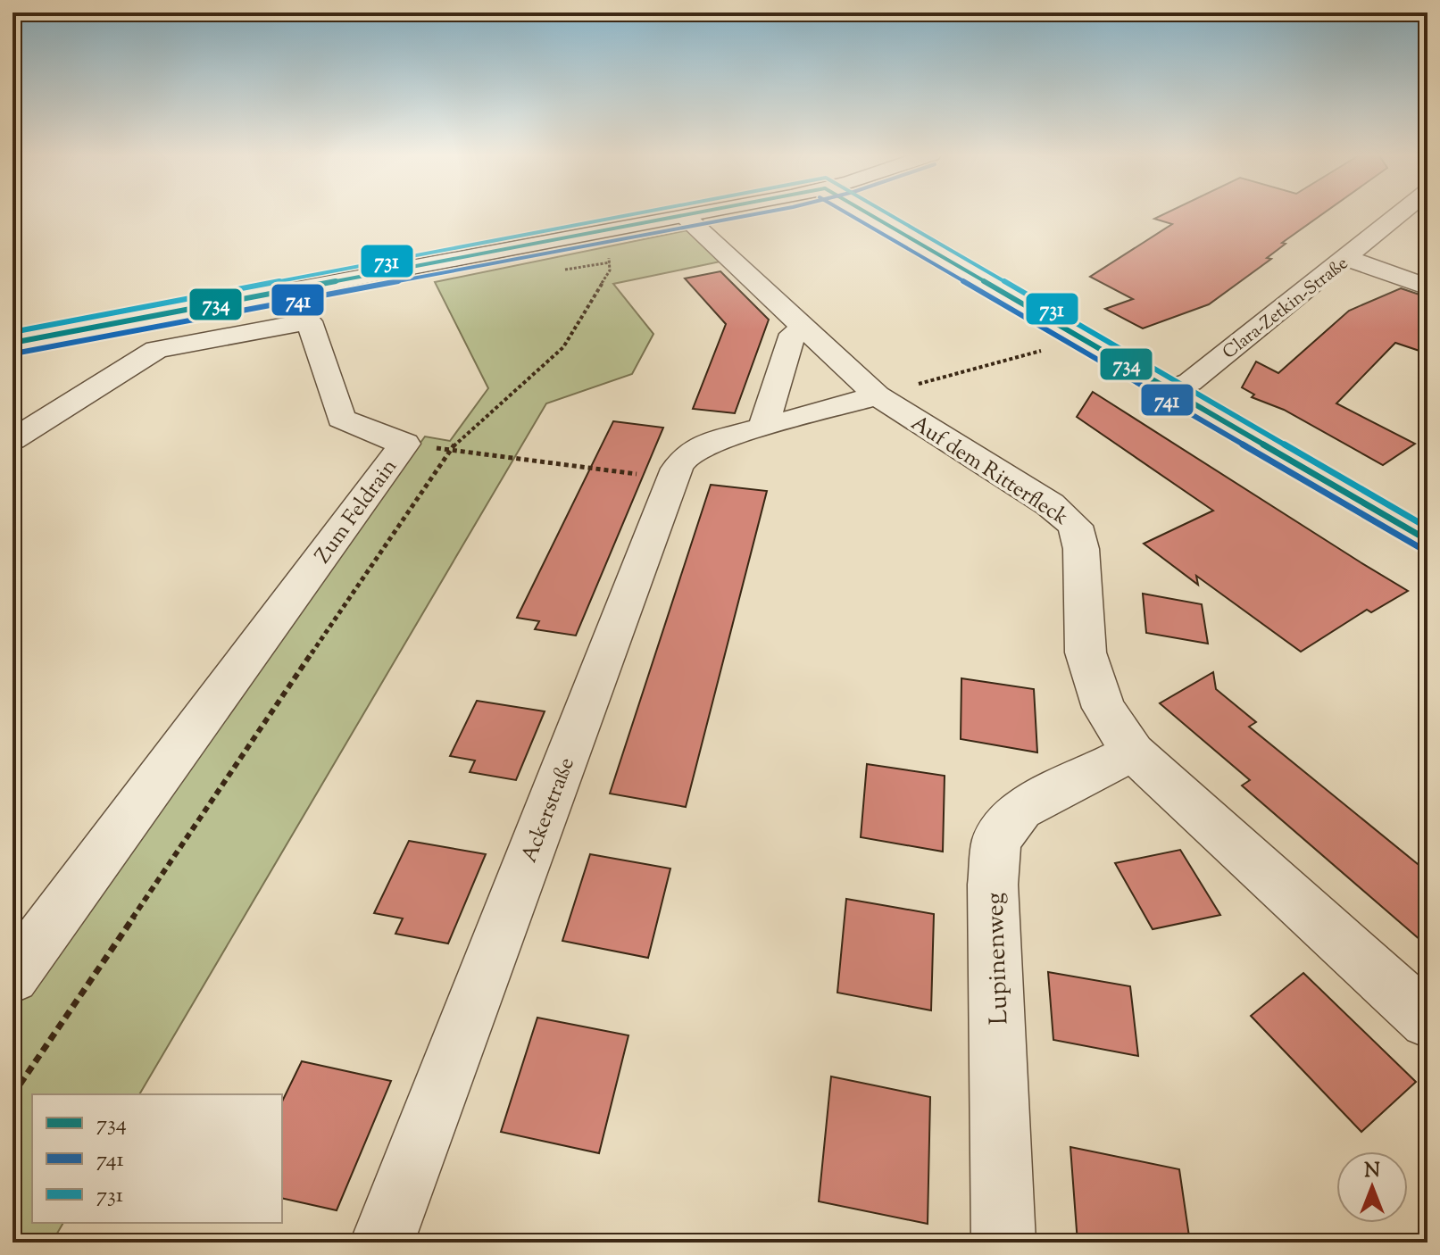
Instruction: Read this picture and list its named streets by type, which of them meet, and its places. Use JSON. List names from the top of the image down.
{
  "streets": {
    "street": [
      "Clara-Zetkin-Straße",
      "Auf dem Ritterfleck",
      "Zum Feldrain",
      "Ackerstraße",
      "Lupinenweg"
    ]
  },
  "crossings": [
    ["Auf dem Ritterfleck", "Ackerstraße"],
    ["Auf dem Ritterfleck", "Lupinenweg"]
  ],
  "lines": ["transit line 734", "transit line 741", "transit line 731"],
  "legend": ["734", "741", "731"],
  "north": "top"
}
